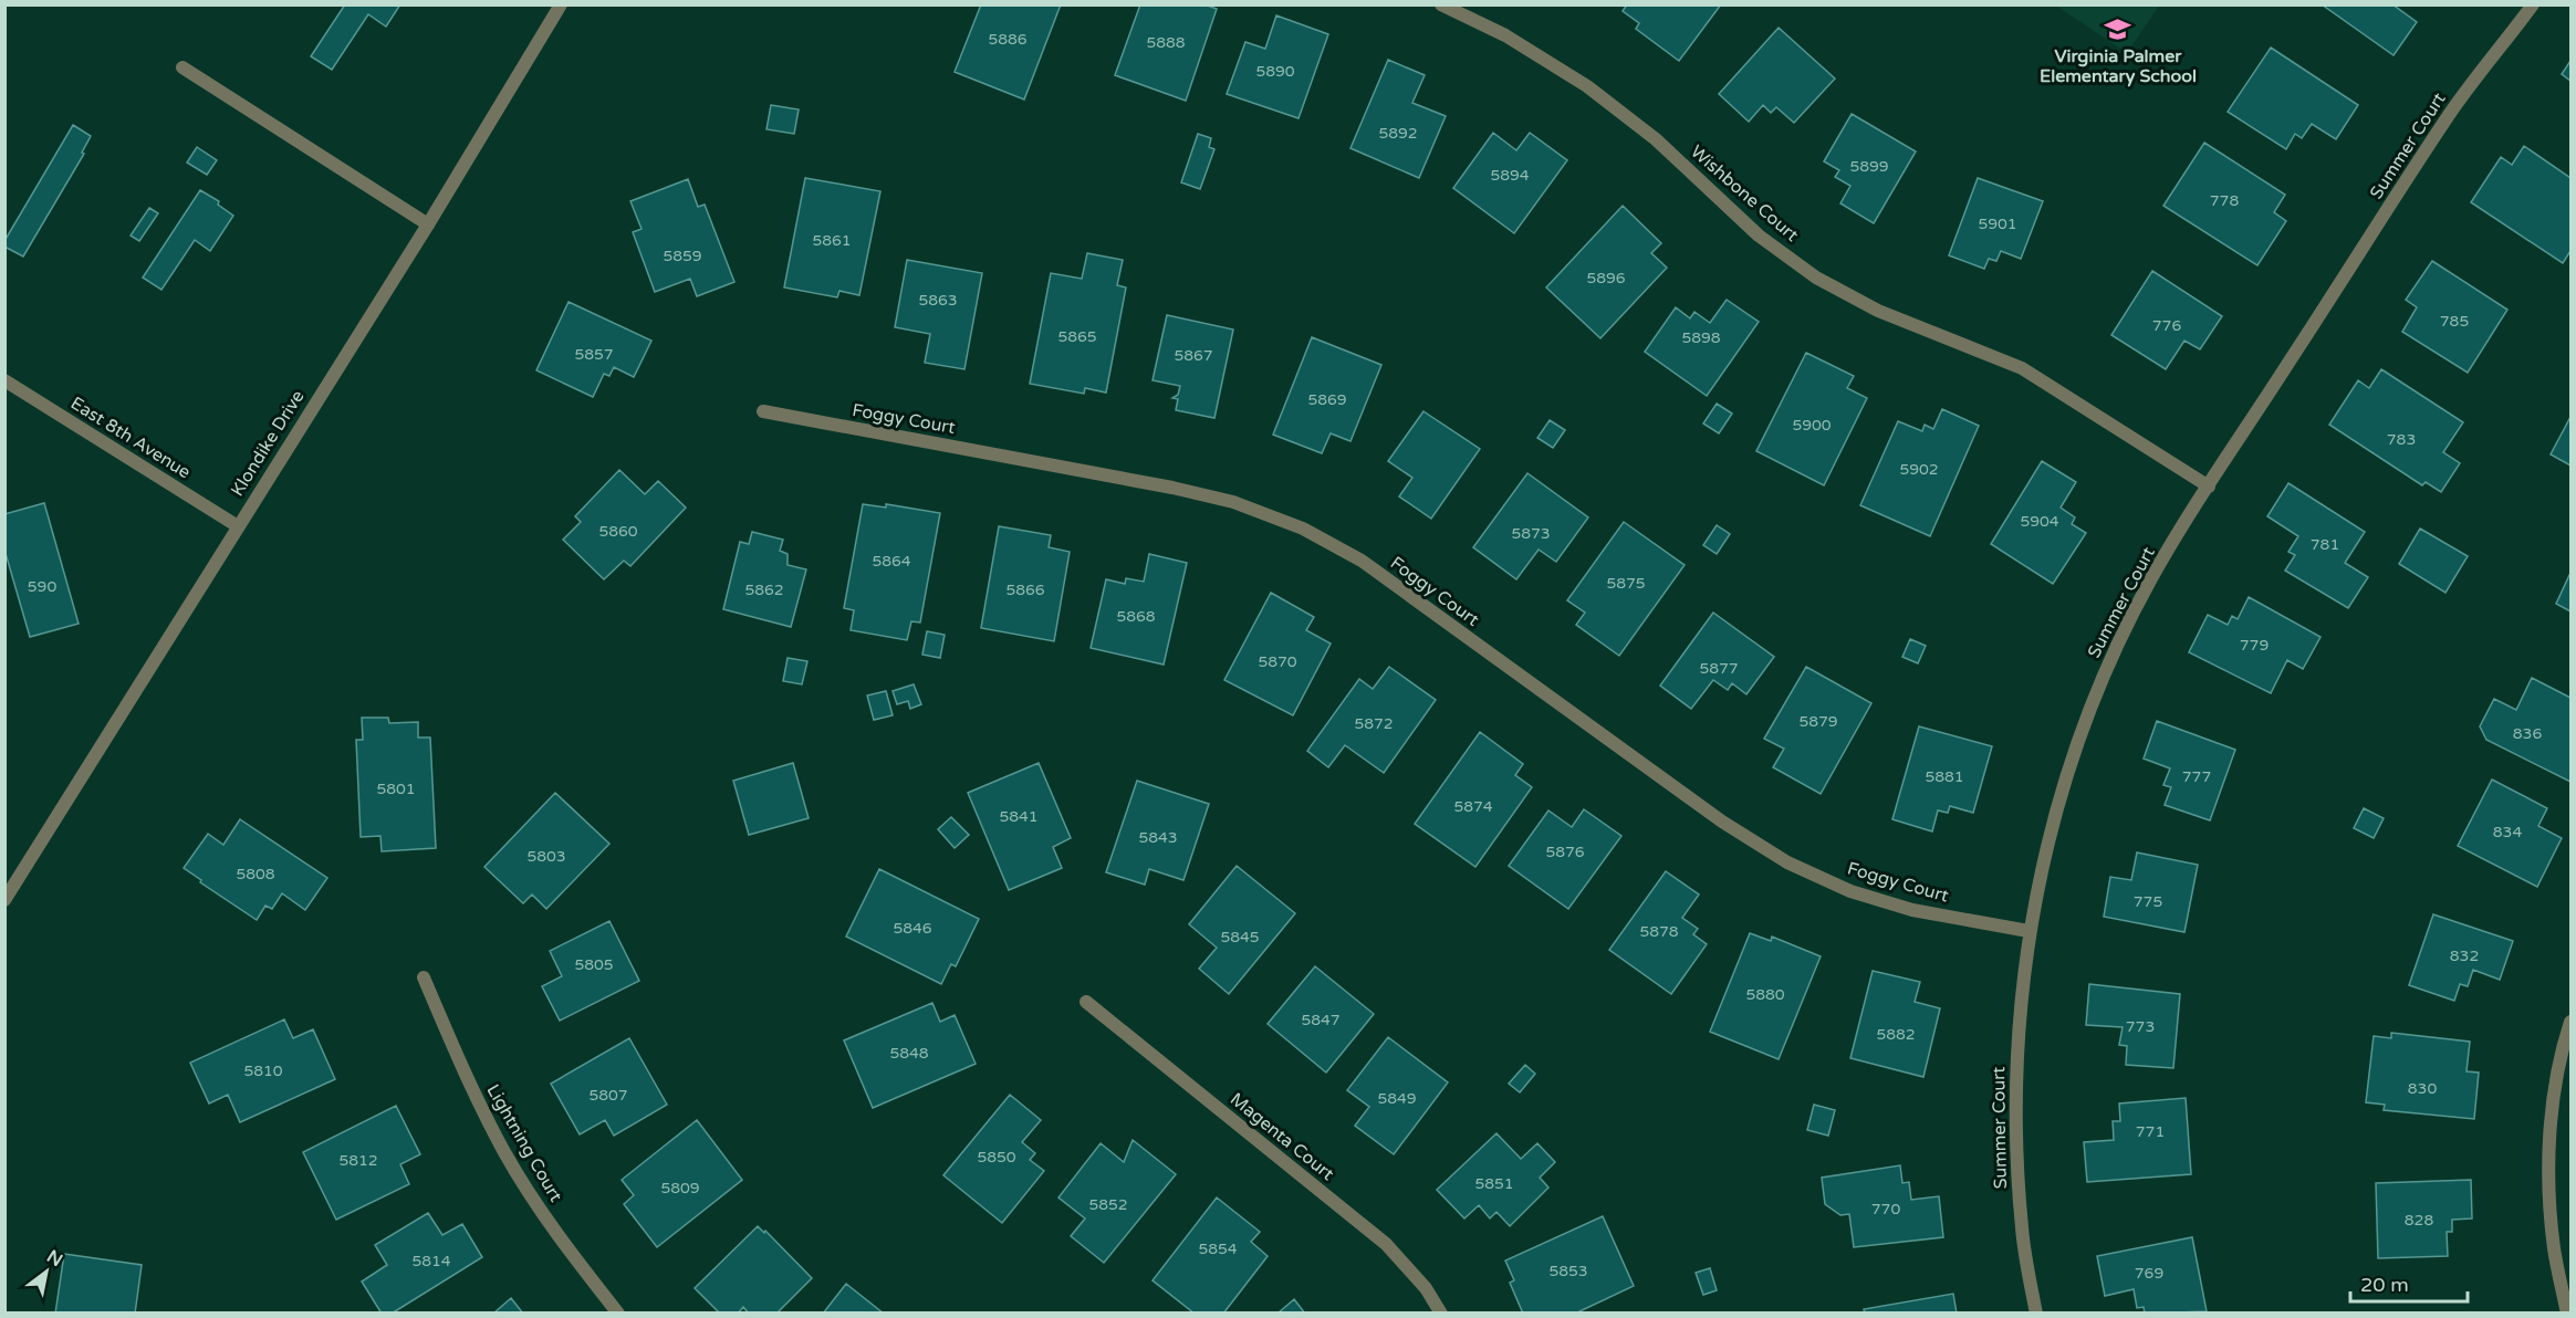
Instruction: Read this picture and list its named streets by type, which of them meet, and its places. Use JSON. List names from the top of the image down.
{
  "streets": {
    "street": [
      "Summer Court",
      "Wishbone Court",
      "Foggy Court",
      "East 8th Avenue",
      "Klondike Drive",
      "Magenta Court",
      "Lightning Court"
    ]
  },
  "crossings": [
    ["Summer Court", "Wishbone Court"],
    ["Summer Court", "Foggy Court"],
    ["East 8th Avenue", "Klondike Drive"]
  ],
  "places": {
    "school or university": ["Virginia Palmer Elementary School"]
  },
  "house_numbers": [
    "5886",
    "5888",
    "5890",
    "5892",
    "5899",
    "5894",
    "778",
    "5901",
    "5861",
    "5859",
    "5896",
    "5863",
    "785",
    "776",
    "5865",
    "5898",
    "5857",
    "5867",
    "5869",
    "5900",
    "783",
    "5902",
    "5904",
    "5860",
    "5873",
    "781",
    "5864",
    "5875",
    "590",
    "5862",
    "5866",
    "5868",
    "779",
    "5870",
    "5877",
    "5879",
    "5872",
    "836",
    "5881",
    "777",
    "5801",
    "5874",
    "5841",
    "834",
    "5843",
    "5876",
    "5803",
    "5808",
    "775",
    "5846",
    "5878",
    "5845",
    "832",
    "5805",
    "5880",
    "5847",
    "773",
    "5882",
    "5848",
    "5810",
    "830",
    "5807",
    "5849",
    "771",
    "5850",
    "5812",
    "5851",
    "5809",
    "5852",
    "770",
    "828",
    "5854",
    "5814",
    "5853",
    "769"
  ],
  "scale_bar": "20 m",
  "north": "top right"
}
